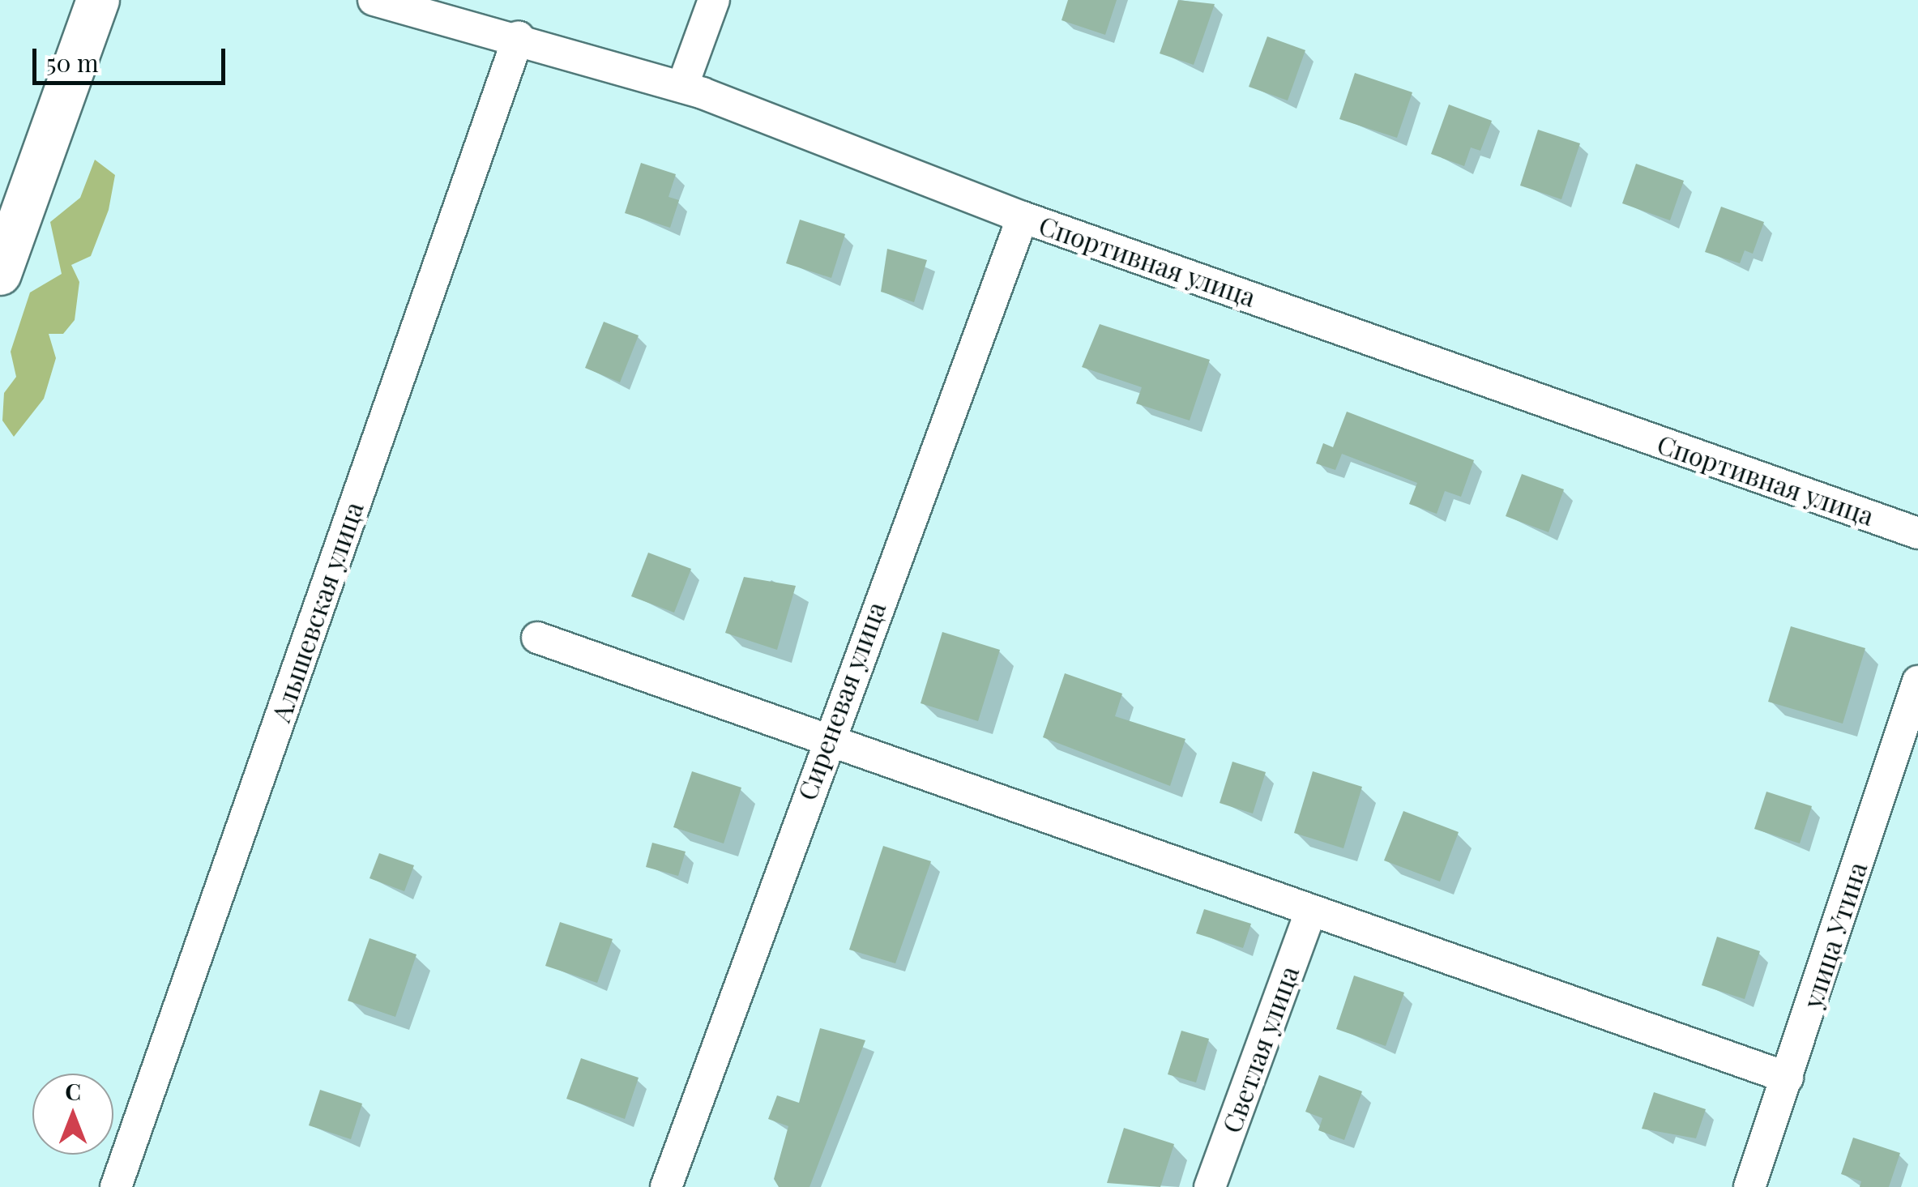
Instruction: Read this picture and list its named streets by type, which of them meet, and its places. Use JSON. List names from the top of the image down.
{
  "streets": {
    "street": [
      "Спортивная улица",
      "Алышевская улица",
      "Сиреневая улица",
      "улица Утина",
      "Светлая улица"
    ]
  },
  "crossings": [
    ["Спортивная улица", "Алышевская улица"],
    ["Спортивная улица", "Сиреневая улица"]
  ],
  "scale_bar": "50 m",
  "north": "top"
}
